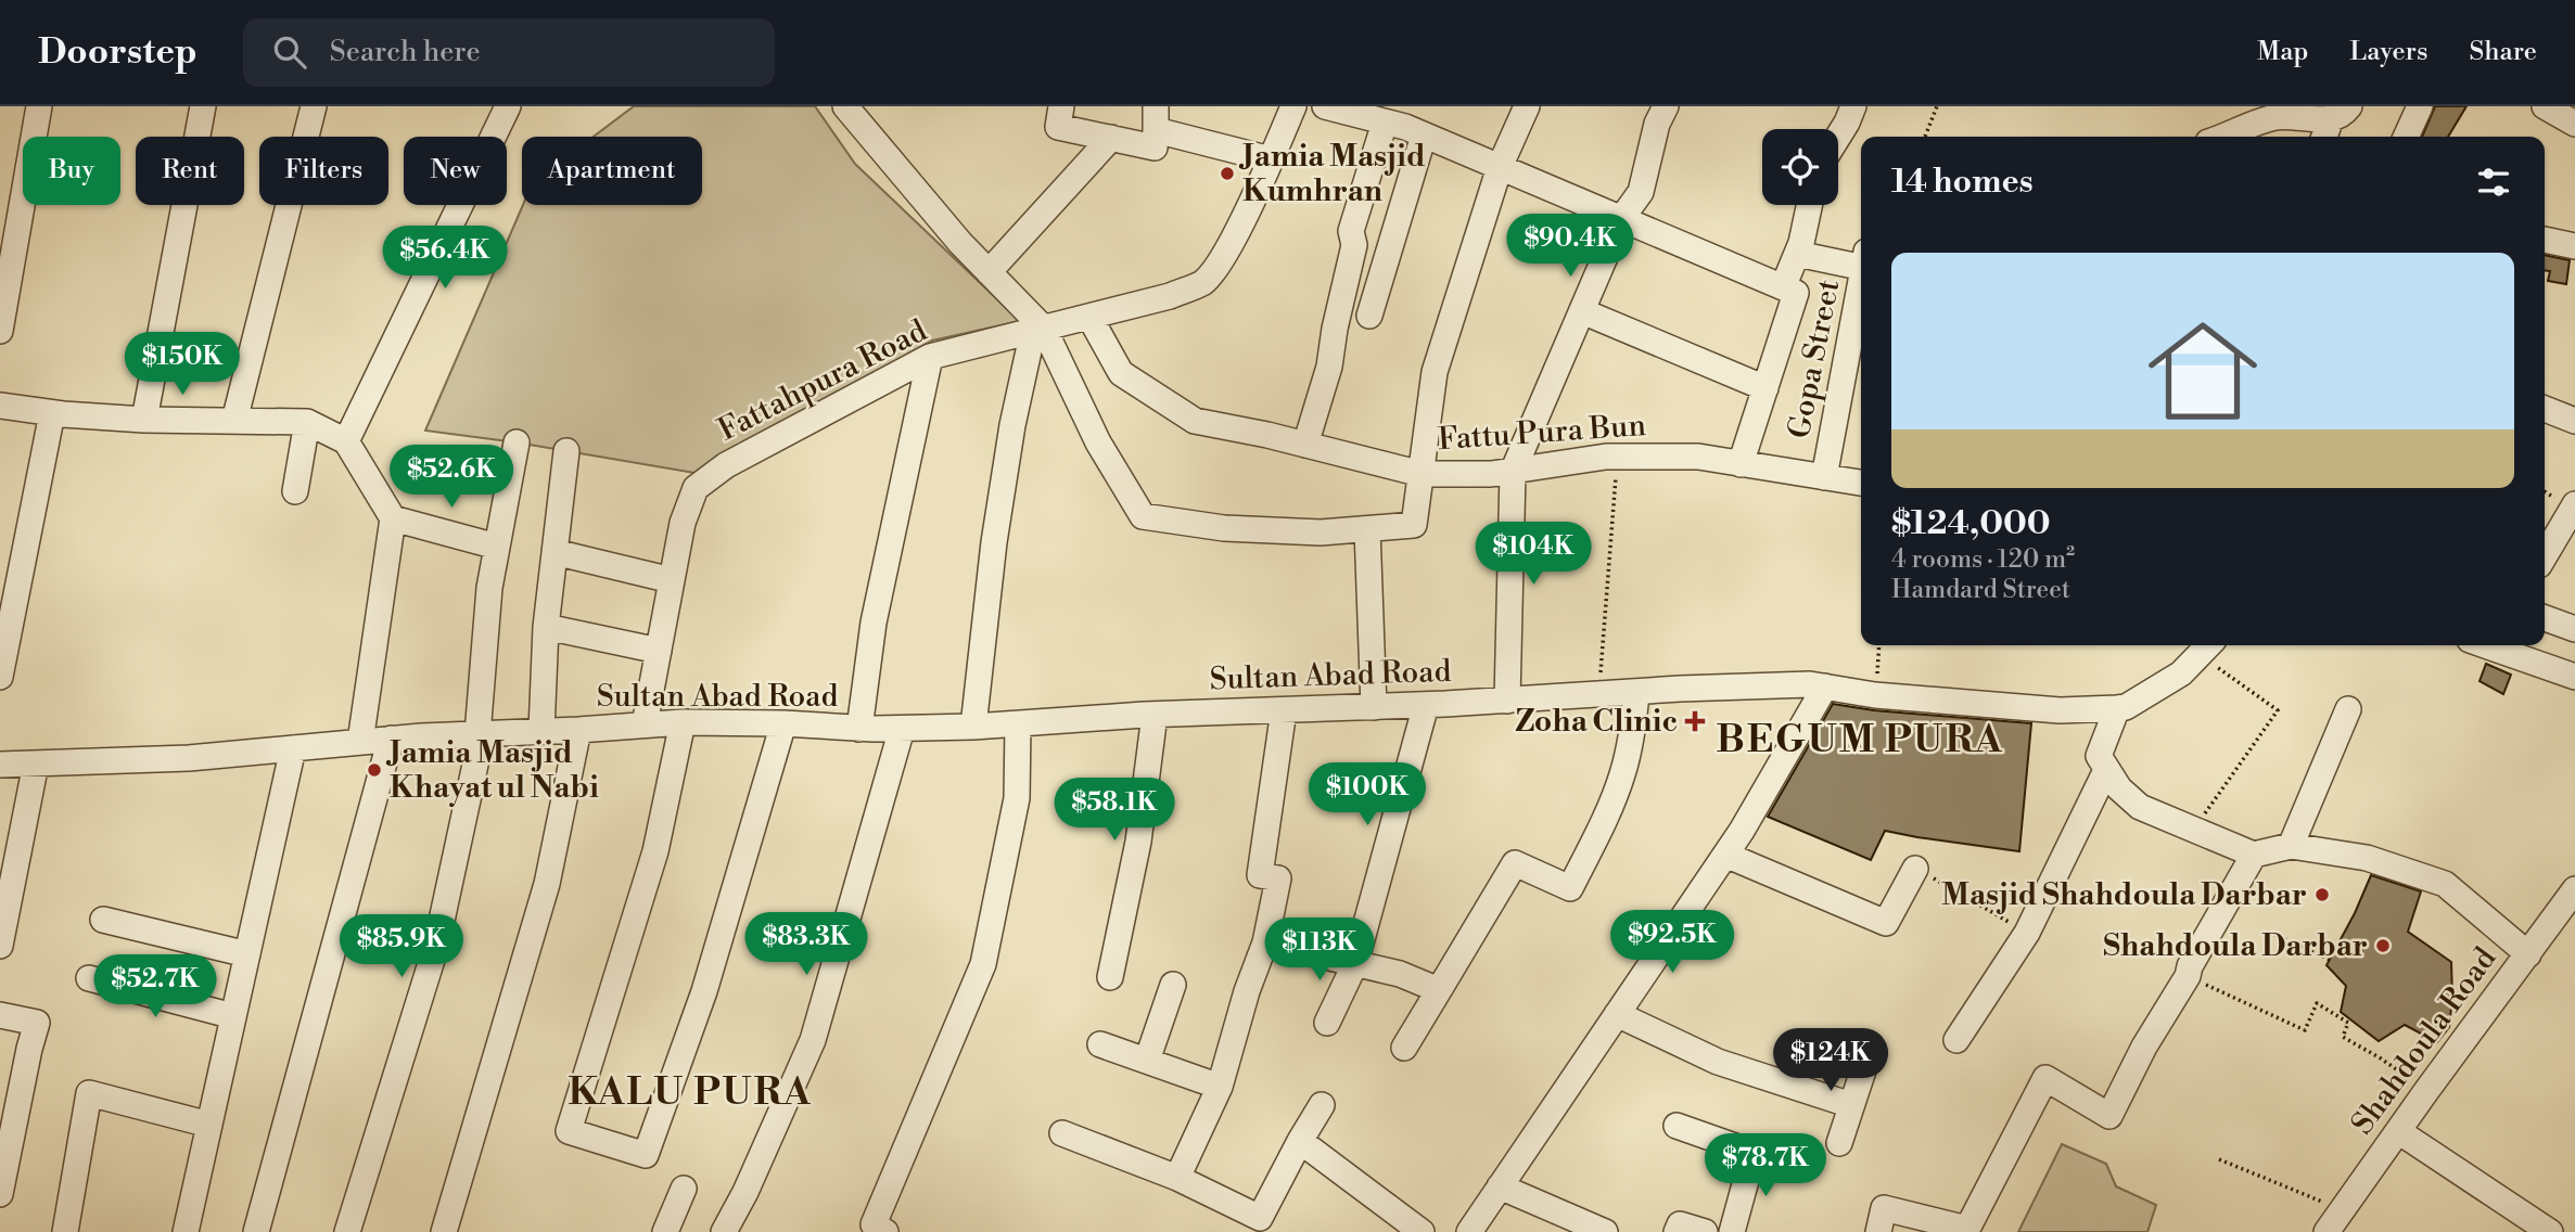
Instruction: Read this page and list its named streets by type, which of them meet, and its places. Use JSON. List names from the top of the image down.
{
  "streets": {
    "street": [
      "Gopa Street",
      "Fattahpura Road",
      "Fattu Pura Bun",
      "Sultan Abad Road",
      "Shahdoula Road"
    ]
  },
  "crossings": [
    ["Gopa Street", "Fattu Pura Bun"],
    ["Fattahpura Road", "Fattu Pura Bun"],
    ["Fattahpura Road", "Sultan Abad Road"]
  ],
  "districts": ["BEGUM PURA", "KALU PURA"],
  "places": {
    "other": [
      "Jamia Masjid Kumhran",
      "Jamia Masjid Khayat ul Nabi",
      "Masjid Shahdoula Darbar",
      "Shahdoula Darbar"
    ],
    "health": ["Zoha Clinic"]
  },
  "page": {
    "header": "Doorstep",
    "search": "Search here",
    "nav": ["Map", "Layers", "Share"],
    "chip": [
      "Buy",
      "Rent",
      "Filters",
      "New",
      "Apartment"
    ],
    "heading": "14 homes",
    "price": [
      "$90.4K",
      "$56.4K",
      "$150K",
      "$52.6K",
      "$104K",
      "$100K",
      "$58.1K",
      "$92.5K",
      "$83.3K",
      "$85.9K",
      "$113K",
      "$52.7K",
      "$124K",
      "$78.7K"
    ],
    "list": [
      {
        "name": "$124,000",
        "note": "4 rooms · 120 m² · Hamdard Street"
      }
    ]
  }
}
